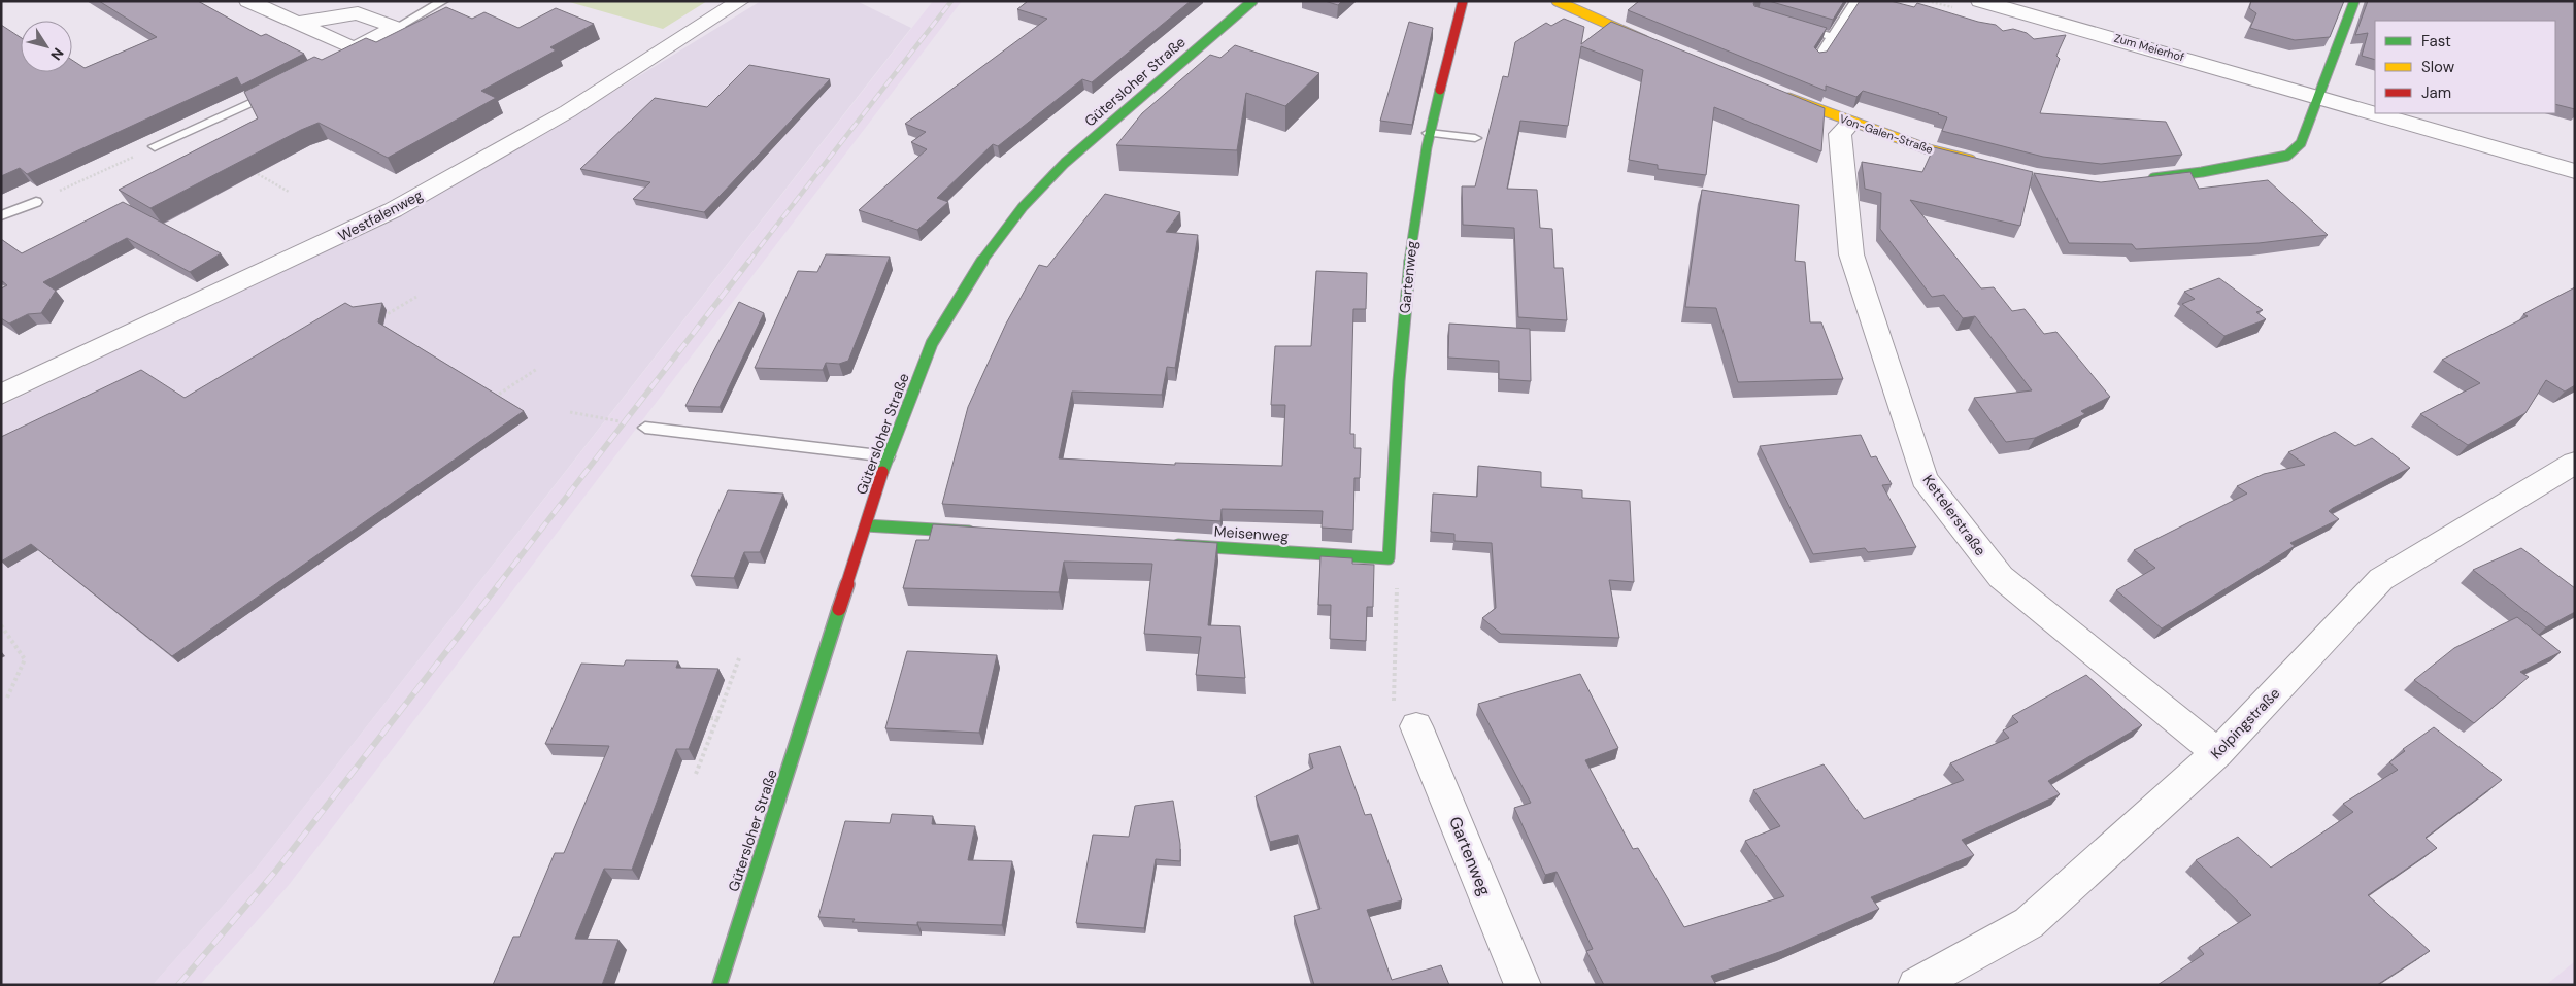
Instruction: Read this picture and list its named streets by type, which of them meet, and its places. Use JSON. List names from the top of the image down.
{
  "streets": {
    "street": [
      "Zum Meierhof",
      "Gütersloher Straße",
      "Von-Galen-Straße",
      "Westfalenweg",
      "Gartenweg",
      "Kettelerstraße",
      "Meisenweg",
      "Kolpingstraße"
    ]
  },
  "crossings": [
    ["Von-Galen-Straße", "Kettelerstraße"],
    ["Gartenweg", "Meisenweg"],
    ["Kettelerstraße", "Kolpingstraße"]
  ],
  "legend": ["Fast", "Slow", "Jam"],
  "north": "bottom right"
}
